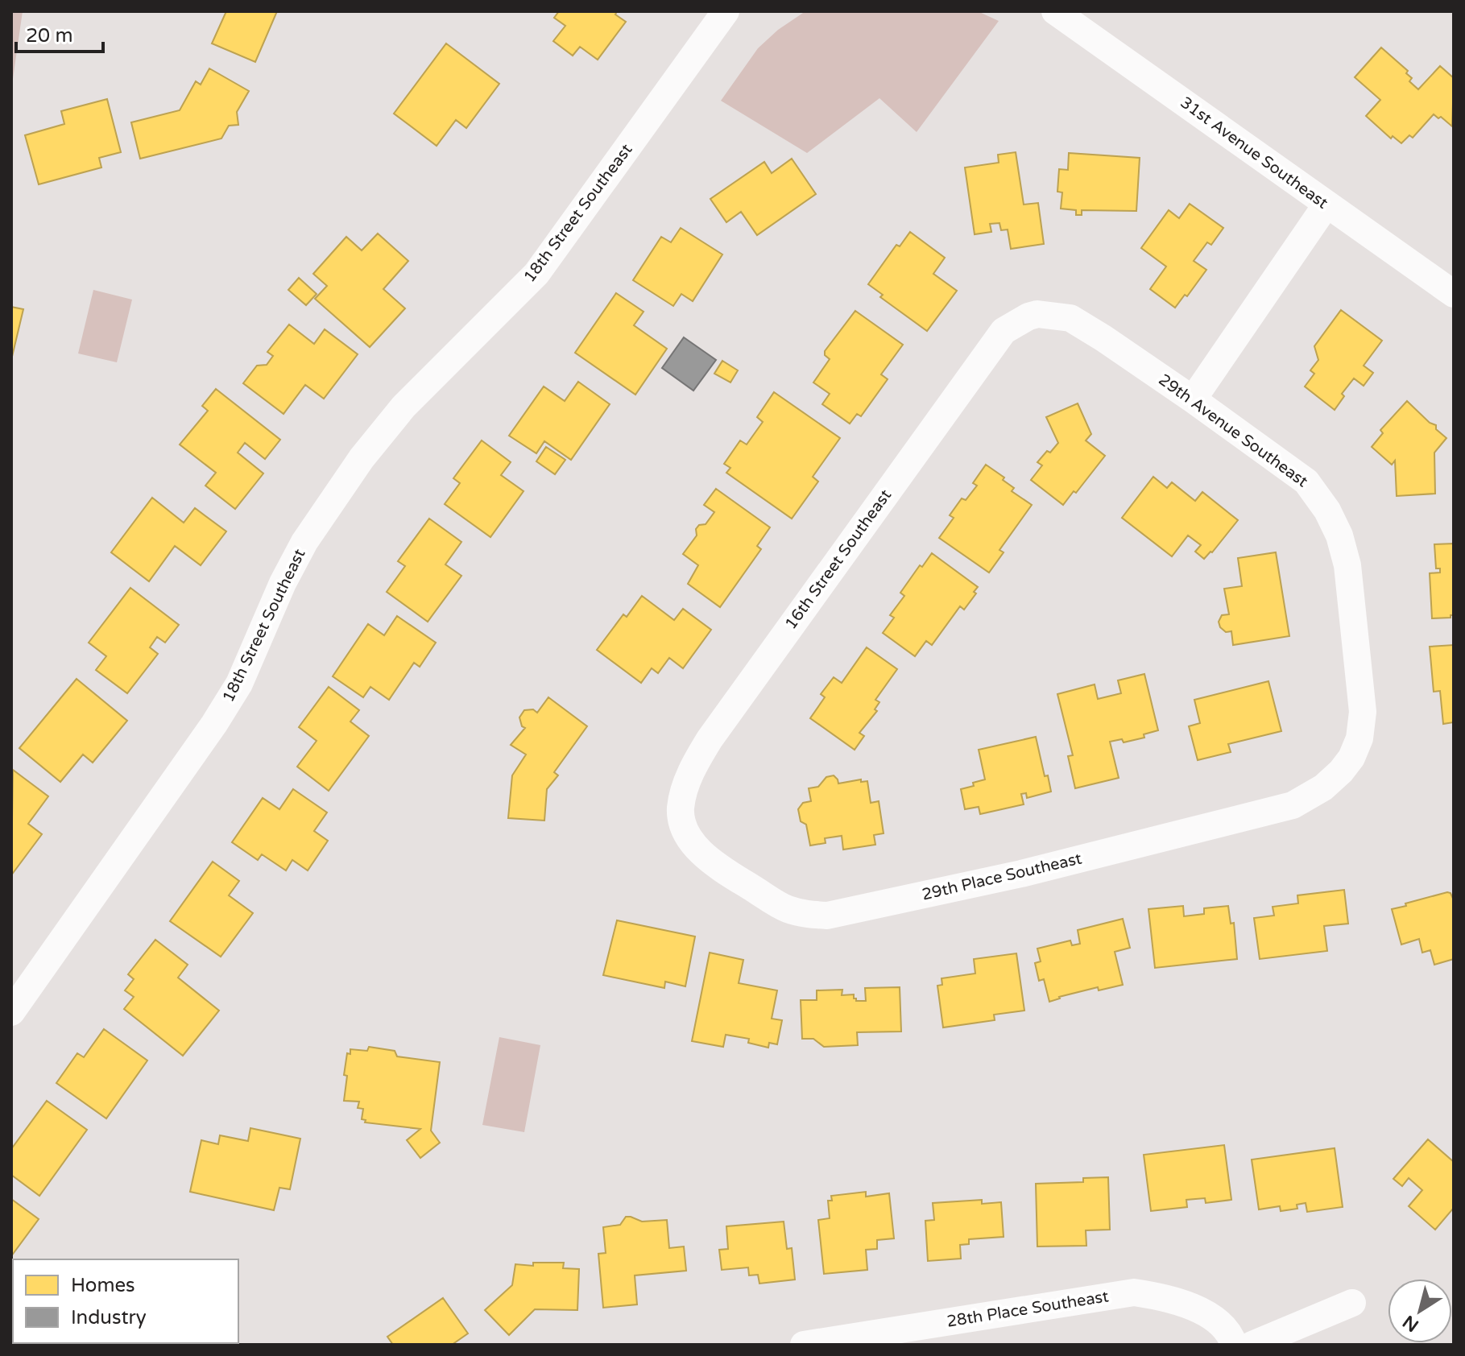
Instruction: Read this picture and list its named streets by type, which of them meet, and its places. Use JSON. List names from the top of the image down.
{
  "streets": {
    "street": [
      "31st Avenue Southeast",
      "18th Street Southeast",
      "29th Avenue Southeast",
      "16th Street Southeast",
      "29th Place Southeast",
      "28th Place Southeast"
    ]
  },
  "crossings": [
    ["29th Avenue Southeast", "16th Street Southeast"],
    ["29th Avenue Southeast", "29th Place Southeast"],
    ["16th Street Southeast", "29th Place Southeast"]
  ],
  "legend": ["Homes", "Industry"],
  "scale_bar": "20 m",
  "north": "bottom left"
}
